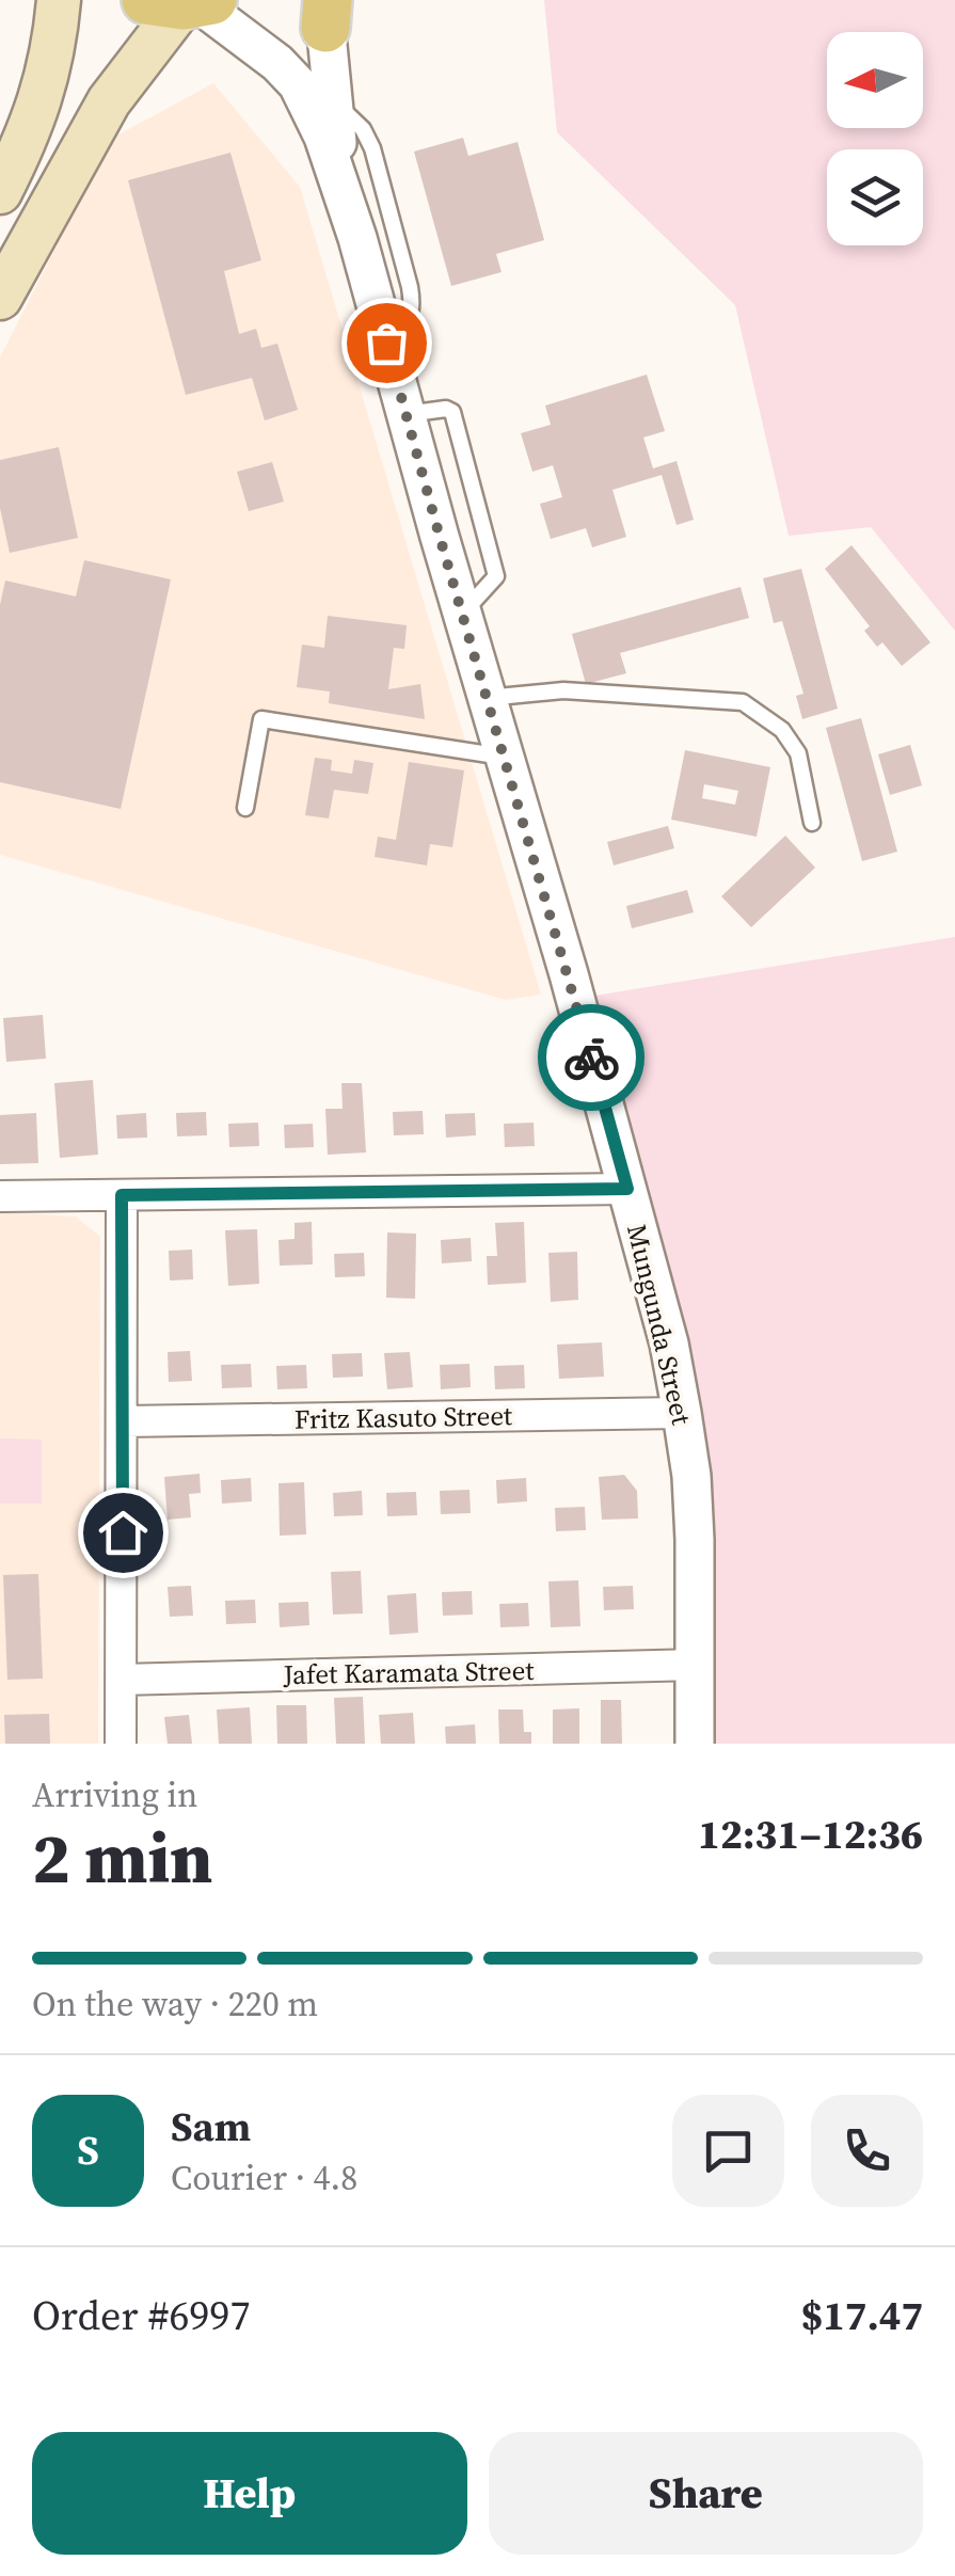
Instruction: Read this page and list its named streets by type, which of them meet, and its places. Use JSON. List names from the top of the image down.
{
  "streets": {
    "street": ["Mungunda Street", "Fritz Kasuto Street", "Jafet Karamata Street"]
  },
  "crossings": [
    ["Mungunda Street", "Fritz Kasuto Street"],
    ["Mungunda Street", "Jafet Karamata Street"]
  ],
  "north": "left",
  "page": {
    "heading": ["2 min", "Arriving in", "12:31–12:36"],
    "panel": [
      "Sam",
      "Courier · 4.8",
      "Order #6997",
      "$17.47"
    ],
    "bar": "On the way · 220 m",
    "round": "S",
    "buttons": ["Help", "Share"]
  }
}
